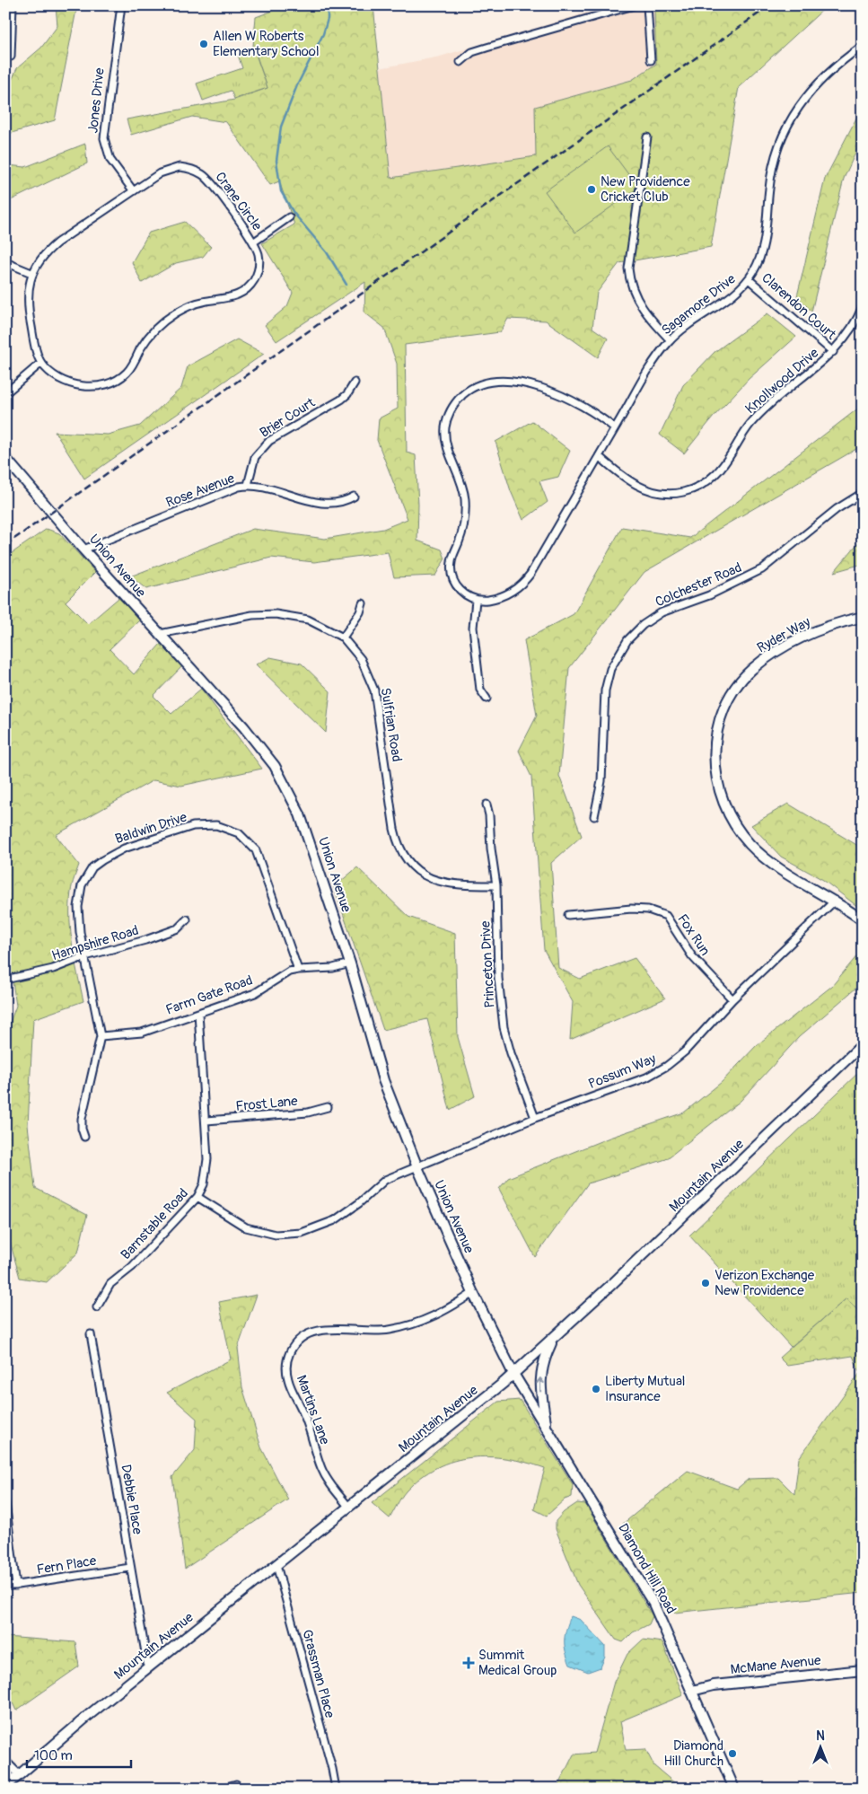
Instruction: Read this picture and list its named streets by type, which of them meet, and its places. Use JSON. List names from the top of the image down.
{
  "streets": {
    "main road": [
      "Union Avenue",
      "Ryder Way",
      "Mountain Avenue",
      "Diamond Hill Road",
      "McMane Avenue"
    ],
    "street": [
      "Jones Drive",
      "Crane Circle",
      "Sagamore Drive",
      "Clarendon Court",
      "Knollwood Drive",
      "Brier Court",
      "Rose Avenue",
      "Colchester Road",
      "Sulfrian Road",
      "Baldwin Drive",
      "Fox Run",
      "Hampshire Road",
      "Princeton Drive",
      "Farm Gate Road",
      "Possum Way",
      "Frost Lane",
      "Barnstable Road",
      "Martins Lane",
      "Debbie Place",
      "Fern Place",
      "Grassman Place"
    ]
  },
  "crossings": [
    ["Jones Drive", "Crane Circle"],
    ["Sagamore Drive", "Clarendon Court"],
    ["Sagamore Drive", "Knollwood Drive"],
    ["Clarendon Court", "Knollwood Drive"],
    ["Brier Court", "Rose Avenue"],
    ["Rose Avenue", "Union Avenue"],
    ["Union Avenue", "Sulfrian Road"],
    ["Union Avenue", "Farm Gate Road"],
    ["Union Avenue", "Possum Way"],
    ["Union Avenue", "Mountain Avenue"],
    ["Union Avenue", "Martins Lane"],
    ["Union Avenue", "Diamond Hill Road"],
    ["Ryder Way", "Possum Way"],
    ["Sulfrian Road", "Princeton Drive"],
    ["Baldwin Drive", "Hampshire Road"],
    ["Baldwin Drive", "Farm Gate Road"],
    ["Fox Run", "Possum Way"],
    ["Princeton Drive", "Possum Way"],
    ["Farm Gate Road", "Barnstable Road"],
    ["Possum Way", "Barnstable Road"],
    ["Frost Lane", "Barnstable Road"],
    ["Mountain Avenue", "Martins Lane"],
    ["Mountain Avenue", "Debbie Place"],
    ["Mountain Avenue", "Diamond Hill Road"],
    ["Mountain Avenue", "Grassman Place"],
    ["Debbie Place", "Fern Place"],
    ["Diamond Hill Road", "McMane Avenue"]
  ],
  "places": {
    "other": [
      "Allen W Roberts Elementary School",
      "New Providence Cricket Club",
      "Verizon Exchange New Providence",
      "Liberty Mutual Insurance",
      "Diamond Hill Church"
    ],
    "health": ["Summit Medical Group"]
  },
  "scale_bar": "100 m",
  "north": "top"
}
